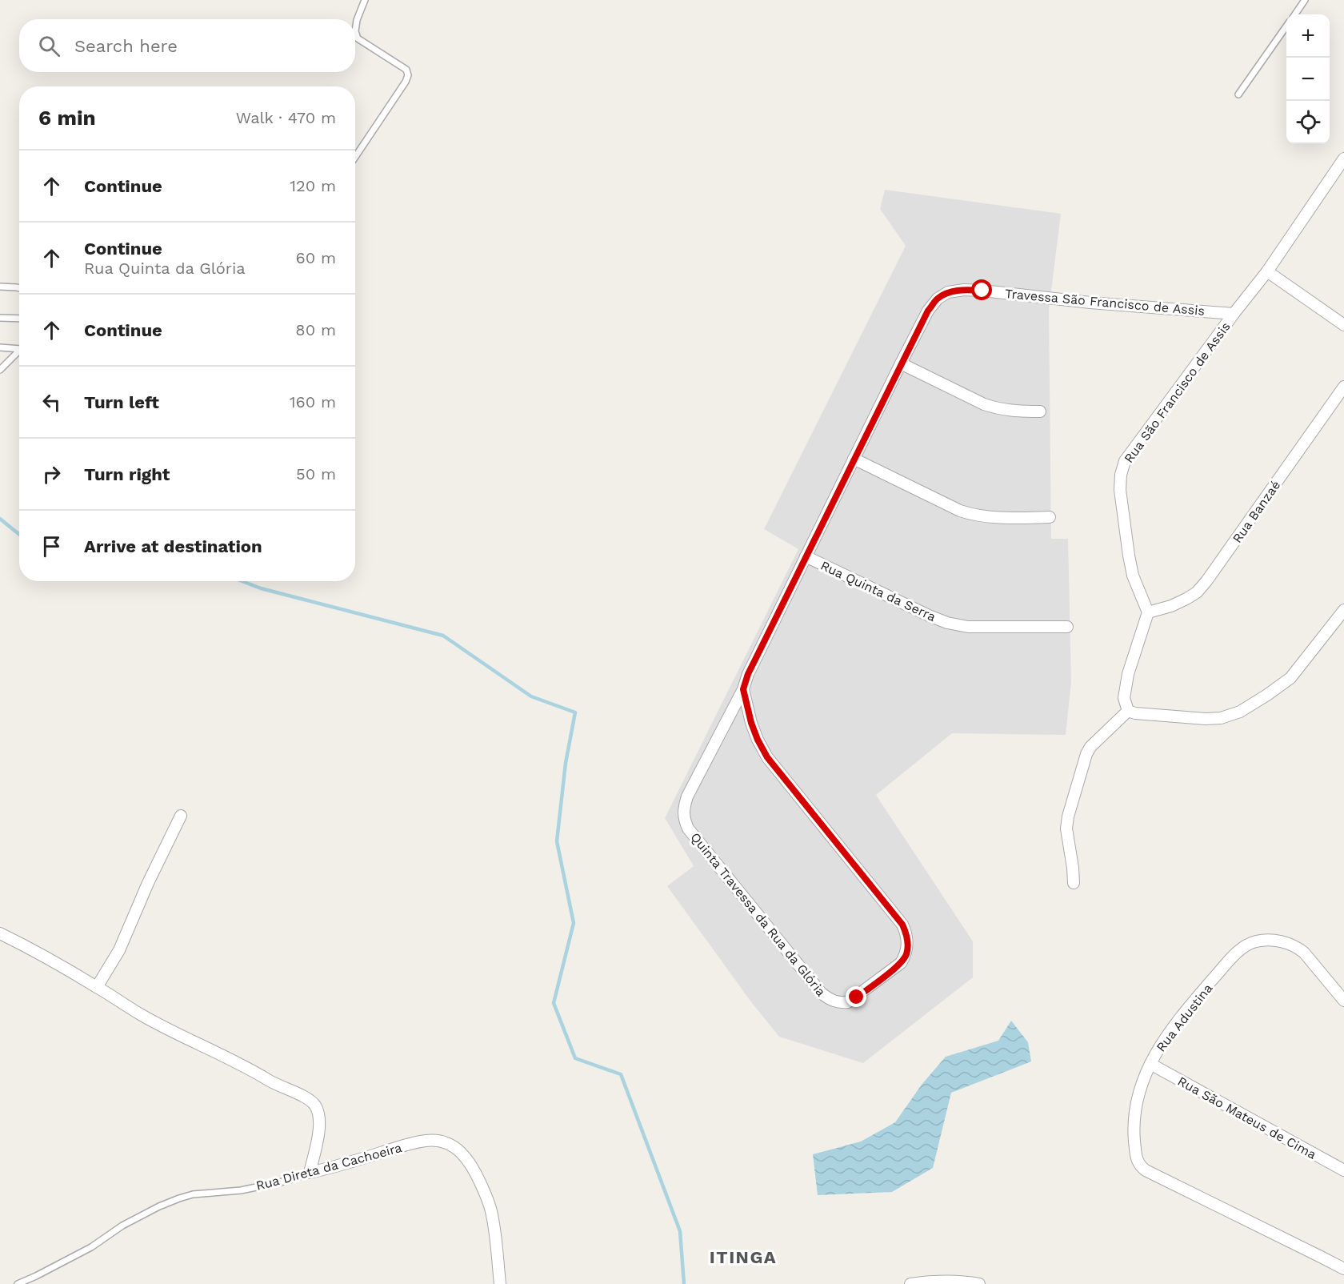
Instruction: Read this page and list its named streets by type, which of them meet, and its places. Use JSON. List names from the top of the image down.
{
  "streets": {
    "street": [
      "Travessa São Francisco de Assis",
      "Rua São Francisco de Assis",
      "Rua Banzaé",
      "Rua Quinta da Serra",
      "Quinta Travessa da Rua da Glória",
      "Rua Adustina",
      "Rua São Mateus de Cima",
      "Rua Direta da Cachoeira"
    ]
  },
  "crossings": [
    ["Travessa São Francisco de Assis", "Rua São Francisco de Assis"],
    ["Travessa São Francisco de Assis", "Rua Quinta da Serra"],
    ["Travessa São Francisco de Assis", "Quinta Travessa da Rua da Glória"],
    ["Rua São Francisco de Assis", "Rua Banzaé"],
    ["Rua Quinta da Serra", "Quinta Travessa da Rua da Glória"],
    ["Rua Adustina", "Rua São Mateus de Cima"]
  ],
  "districts": ["ITINGA"],
  "page": {
    "map_buttons": ["+", "−"],
    "search": "Search here",
    "heading": ["6 min", "Walk · 470 m"],
    "list": [
      ["Continue", "120 m"],
      ["Continue", "Rua Quinta da Glória", "60 m"],
      ["Continue", "80 m"],
      ["Turn left", "160 m"],
      ["Turn right", "50 m"],
      "Arrive at destination"
    ]
  }
}
